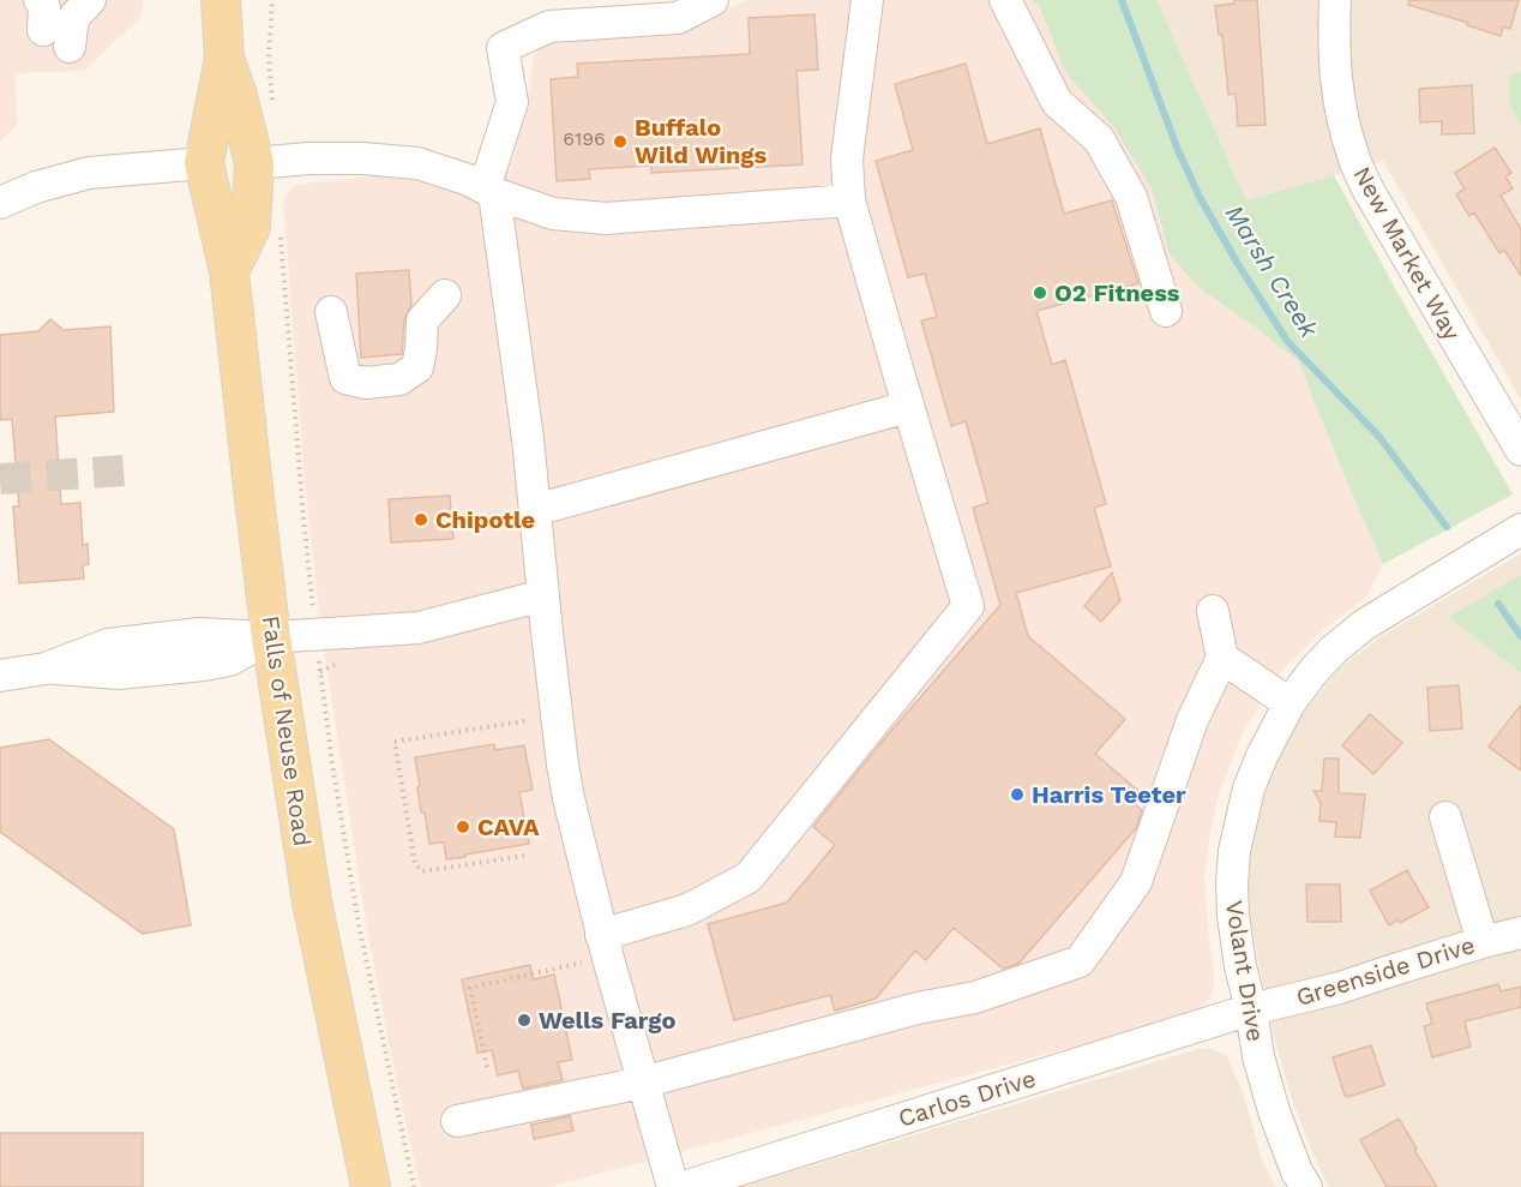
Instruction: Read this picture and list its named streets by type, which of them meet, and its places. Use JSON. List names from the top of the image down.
{
  "streets": {
    "main road": ["Falls of Neuse Road"],
    "street": [
      "New Market Way",
      "Volant Drive",
      "Greenside Drive",
      "Carlos Drive"
    ]
  },
  "crossings": [
    ["Volant Drive", "Greenside Drive"],
    ["Volant Drive", "Carlos Drive"],
    ["Greenside Drive", "Carlos Drive"]
  ],
  "water": ["Marsh Creek"],
  "places": [
    "Buffalo Wild Wings",
    "O2 Fitness",
    "Chipotle",
    "Harris Teeter",
    "CAVA",
    "Wells Fargo"
  ],
  "house_numbers": ["6196"]
}
